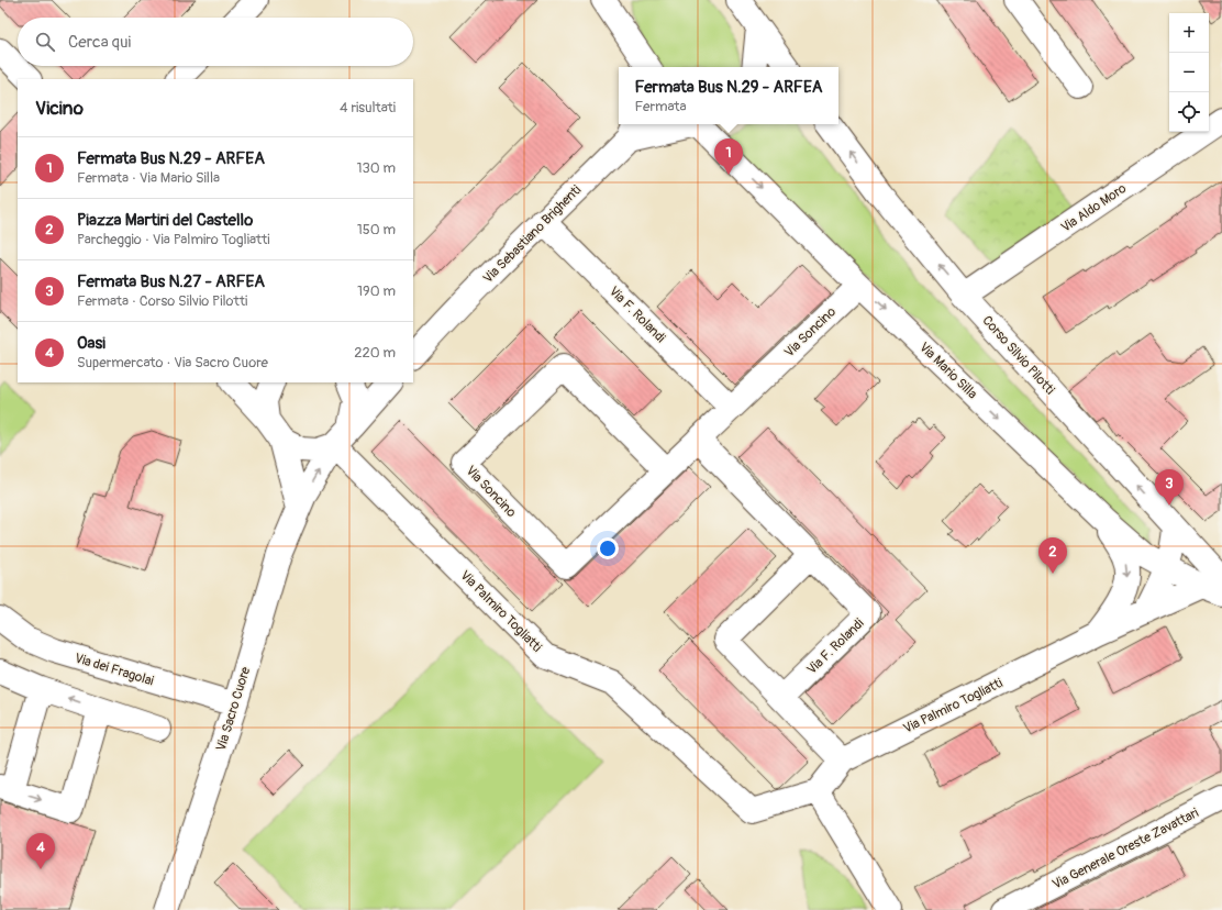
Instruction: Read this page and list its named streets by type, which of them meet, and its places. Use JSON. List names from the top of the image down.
{
  "streets": {
    "street": [
      "Via Aldo Moro",
      "Via Sebastiano Brighenti",
      "Via F. Rolandi",
      "Via Soncino",
      "Corso Silvio Pilotti",
      "Via Mario Silla",
      "Via Palmiro Togliatti",
      "Via dei Fragolai",
      "Via Sacro Cuore",
      "Via Generale Oreste Zavattari"
    ]
  },
  "crossings": [
    ["Via Aldo Moro", "Corso Silvio Pilotti"],
    ["Via Sebastiano Brighenti", "Via F. Rolandi"],
    ["Via F. Rolandi", "Via Soncino"],
    ["Via Soncino", "Via Mario Silla"],
    ["Corso Silvio Pilotti", "Via Mario Silla"],
    ["Corso Silvio Pilotti", "Via Palmiro Togliatti"],
    ["Via Mario Silla", "Via Palmiro Togliatti"],
    ["Via Palmiro Togliatti", "Via Sacro Cuore"],
    ["Via dei Fragolai", "Via Sacro Cuore"]
  ],
  "one_way": ["Corso Silvio Pilotti", "Via Mario Silla"],
  "page": {
    "map_buttons": ["+", "−"],
    "search": "Cerca qui",
    "popup": ["Fermata Bus N.29 - ARFEA", "Fermata"],
    "heading": ["Vicino", "4 risultati"],
    "list": [
      {
        "mark": "1",
        "name": "Fermata Bus N.29 - ARFEA",
        "note": "Fermata · Via Mario Silla",
        "value": "130 m"
      },
      {
        "mark": "2",
        "name": "Piazza Martiri del Castello",
        "note": "Parcheggio · Via Palmiro Togliatti",
        "value": "150 m"
      },
      {
        "mark": "3",
        "name": "Fermata Bus N.27 - ARFEA",
        "note": "Fermata · Corso Silvio Pilotti",
        "value": "190 m"
      },
      {
        "mark": "4",
        "name": "Oasi",
        "note": "Supermercato · Via Sacro Cuore",
        "value": "220 m"
      }
    ],
    "pins": [
      "1",
      "3",
      "2",
      "4"
    ]
  }
}
